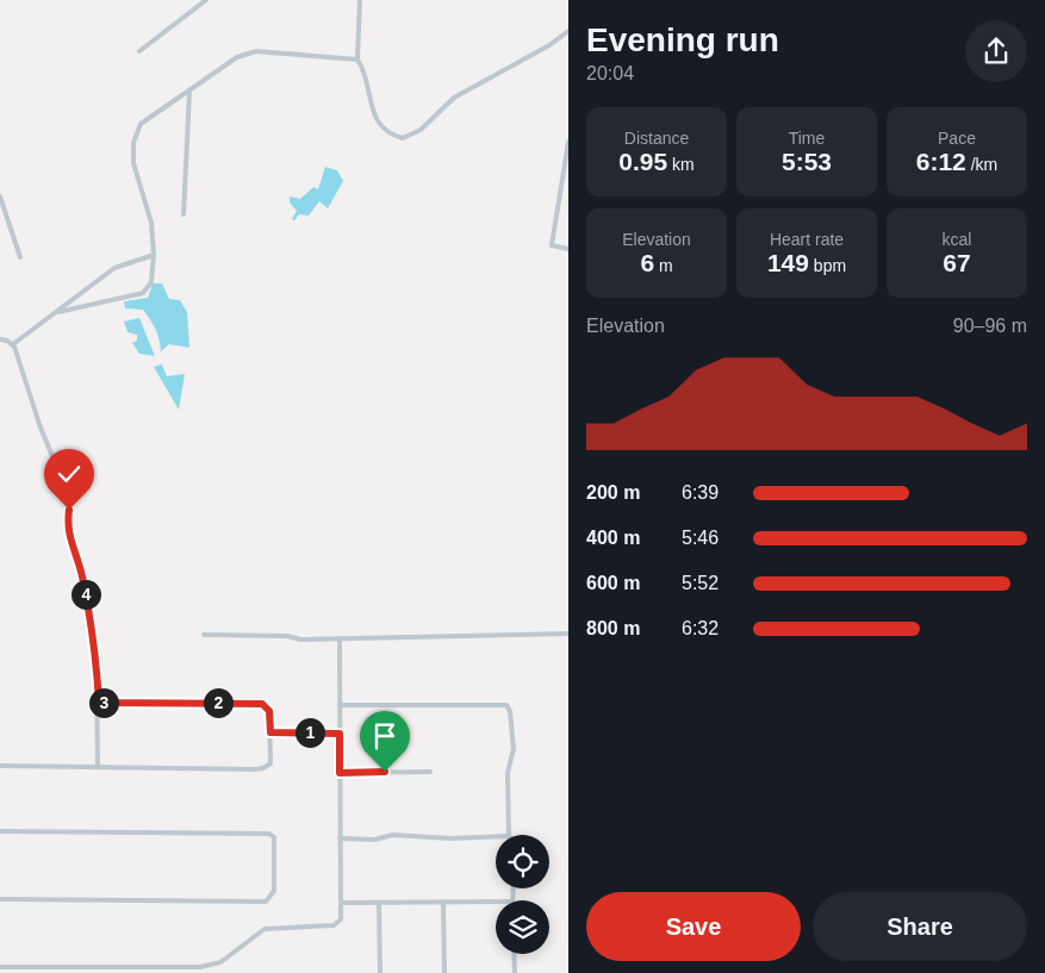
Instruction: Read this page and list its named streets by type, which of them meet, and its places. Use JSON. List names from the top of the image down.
{
  "page": {
    "heading": ["Evening run", "20:04"],
    "stats": [
      ["Distance", "0.95 km"],
      ["Time", "5:53"],
      ["Pace", "6:12 /km"],
      ["Elevation", "6 m"],
      ["Heart rate", "149 bpm"],
      ["kcal", "67"]
    ],
    "chart": ["Elevation", "90–96 m"],
    "list": [
      {
        "name": "200 m",
        "note": "6:39"
      },
      {
        "name": "400 m",
        "note": "5:46"
      },
      {
        "name": "600 m",
        "note": "5:52"
      },
      {
        "name": "800 m",
        "note": "6:32"
      }
    ],
    "pins": [
      "4",
      "2",
      "3",
      "1"
    ],
    "buttons": ["Save", "Share"]
  }
}
